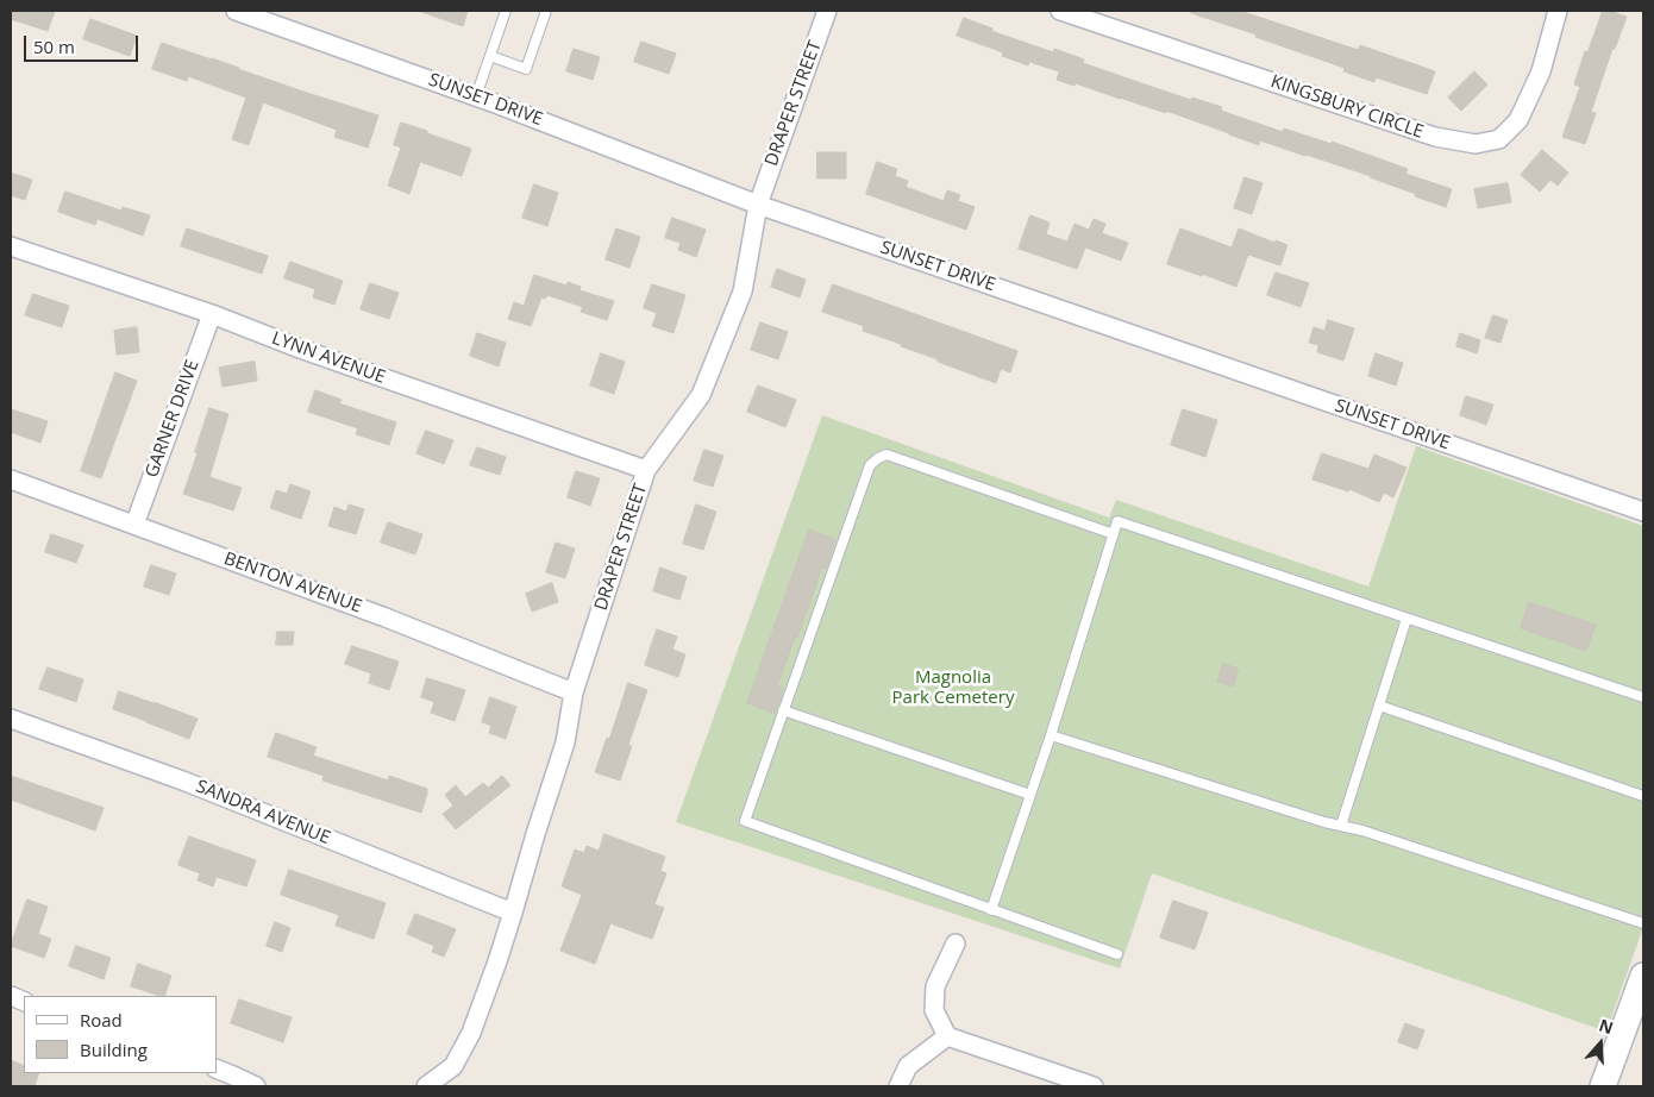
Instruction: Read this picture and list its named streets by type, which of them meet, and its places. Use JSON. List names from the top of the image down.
{
  "streets": {
    "street": [
      "SUNSET DRIVE",
      "DRAPER STREET",
      "KINGSBURY CIRCLE",
      "LYNN AVENUE",
      "GARNER DRIVE",
      "BENTON AVENUE",
      "SANDRA AVENUE"
    ]
  },
  "crossings": [
    ["SUNSET DRIVE", "DRAPER STREET"],
    ["DRAPER STREET", "LYNN AVENUE"],
    ["DRAPER STREET", "BENTON AVENUE"],
    ["DRAPER STREET", "SANDRA AVENUE"],
    ["LYNN AVENUE", "GARNER DRIVE"],
    ["GARNER DRIVE", "BENTON AVENUE"]
  ],
  "parks": ["Magnolia Park Cemetery"],
  "legend": ["Road", "Building"],
  "scale_bar": "50 m",
  "north": "top"
}
